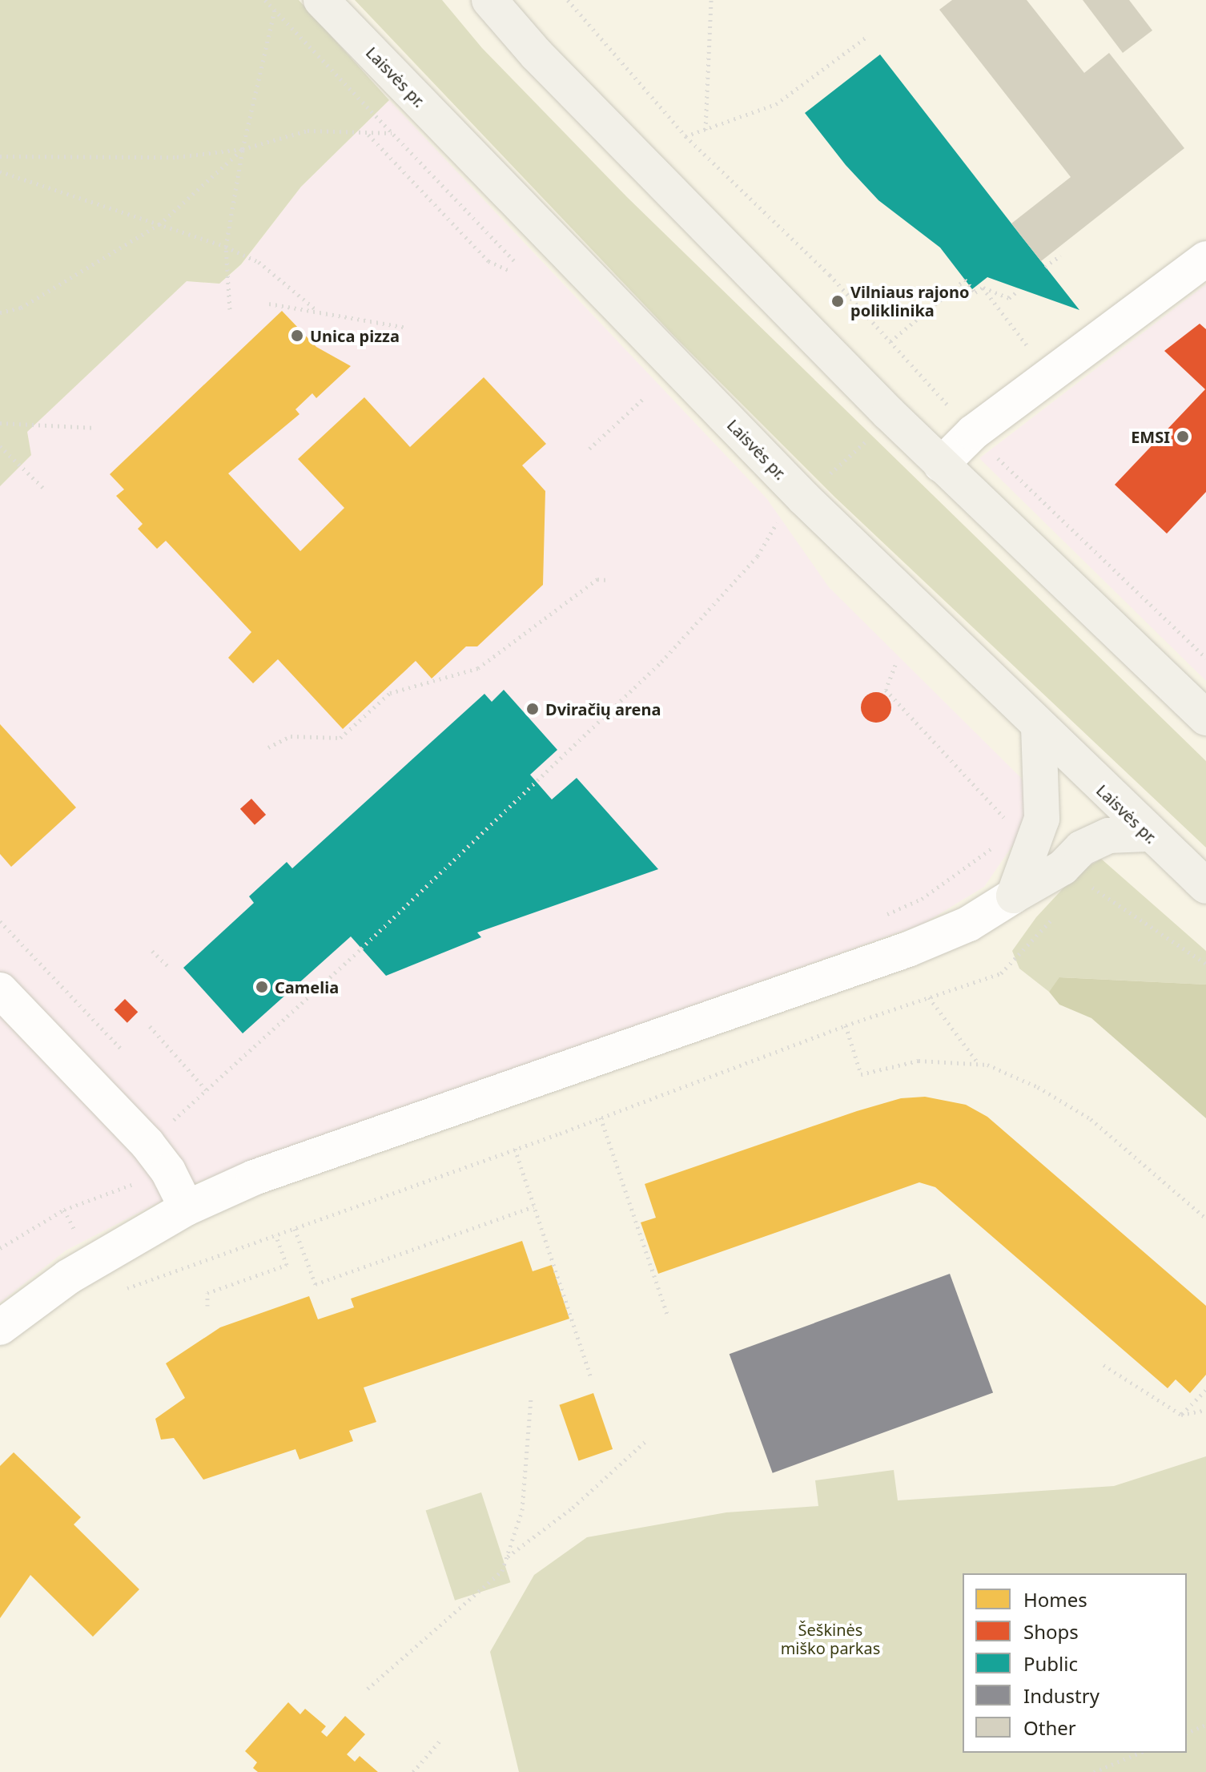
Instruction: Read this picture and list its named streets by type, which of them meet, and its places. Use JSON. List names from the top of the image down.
{
  "streets": {
    "main road": ["Laisvės pr."]
  },
  "parks": ["Šeškinės miško parkas"],
  "places": [
    "Vilniaus rajono poliklinika",
    "Unica pizza",
    "EMSI",
    "Dviračių arena",
    "Camelia"
  ],
  "legend": [
    "Homes",
    "Shops",
    "Public",
    "Industry",
    "Other"
  ]
}
